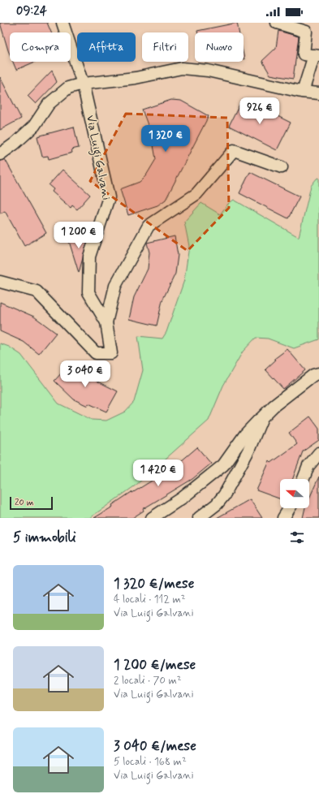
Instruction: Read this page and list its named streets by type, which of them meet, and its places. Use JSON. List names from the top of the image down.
{
  "streets": {
    "street": ["Via Luigi Galvani"]
  },
  "scale_bar": "20 m",
  "north": "left",
  "page": {
    "status": "09:24",
    "chip": [
      "Compra",
      "Affitta",
      "Filtri",
      "Nuovo"
    ],
    "price": [
      "926 €",
      "1 320 €",
      "1 200 €",
      "3 040 €",
      "1 420 €"
    ],
    "scale": "20 m",
    "heading": "5 immobili",
    "list": [
      {
        "name": "1 320 €/mese",
        "note": "4 locali · 112 m² · Via Luigi Galvani"
      },
      {
        "name": "1 200 €/mese",
        "note": "2 locali · 70 m² · Via Luigi Galvani"
      },
      {
        "name": "3 040 €/mese",
        "note": "5 locali · 168 m² · Via Luigi Galvani"
      }
    ]
  }
}
